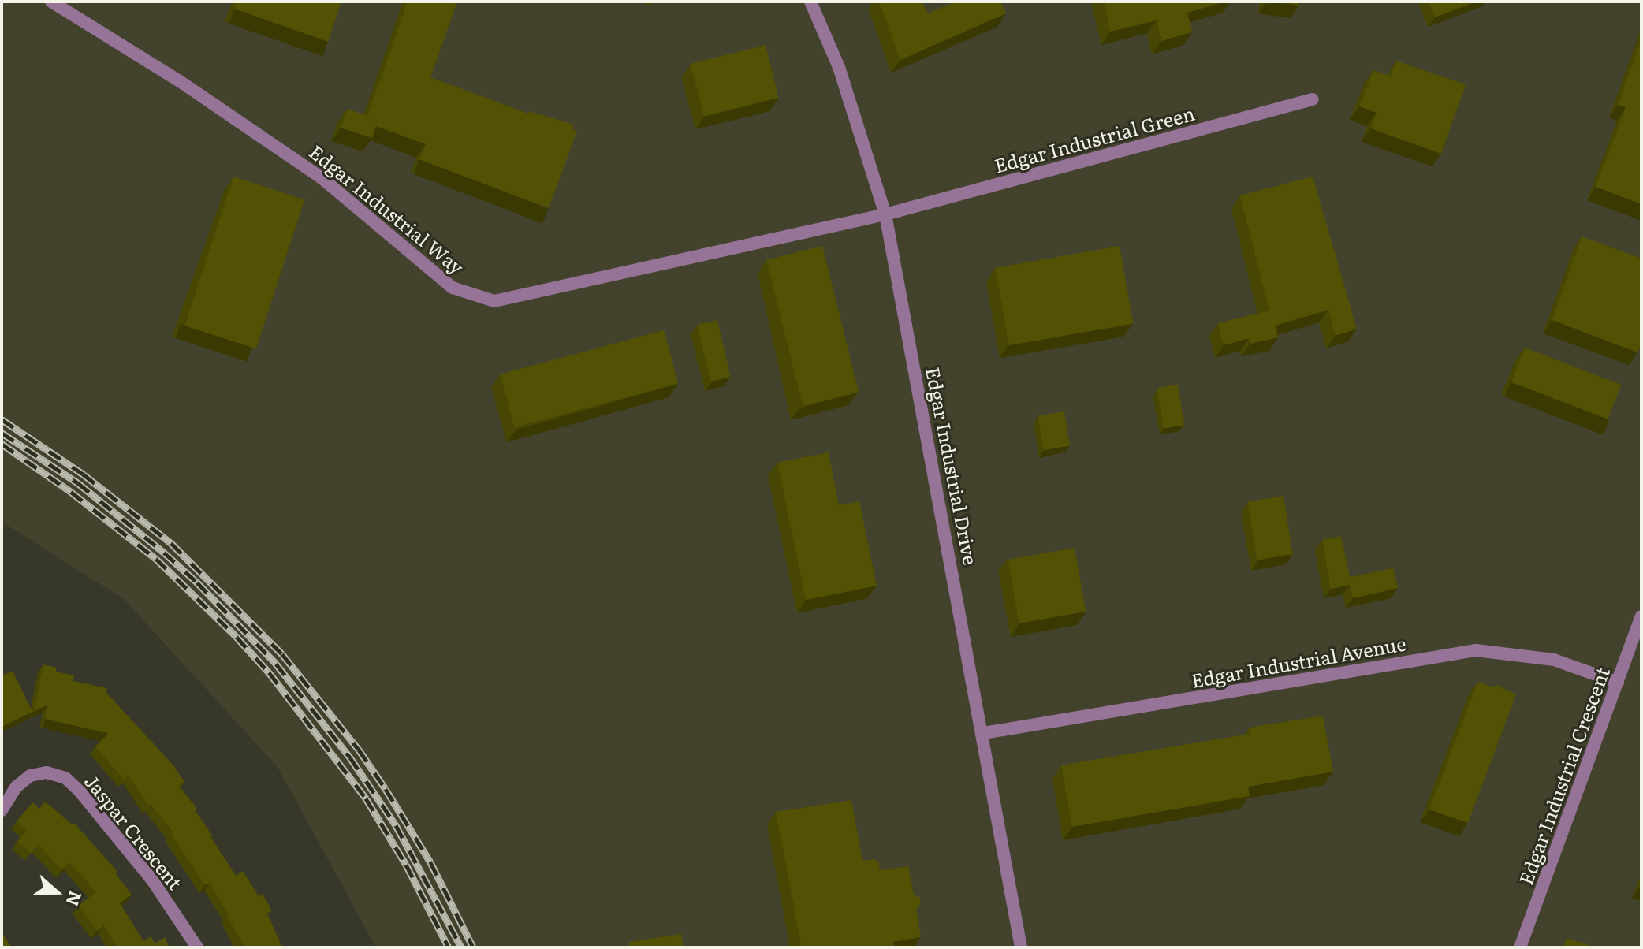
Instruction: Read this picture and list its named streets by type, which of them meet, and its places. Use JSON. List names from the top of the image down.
{
  "streets": {
    "street": [
      "Edgar Industrial Green",
      "Edgar Industrial Way",
      "Edgar Industrial Drive",
      "Edgar Industrial Avenue",
      "Edgar Industrial Crescent",
      "Jaspar Crescent"
    ]
  },
  "crossings": [
    ["Edgar Industrial Green", "Edgar Industrial Way"],
    ["Edgar Industrial Green", "Edgar Industrial Drive"],
    ["Edgar Industrial Way", "Edgar Industrial Drive"],
    ["Edgar Industrial Drive", "Edgar Industrial Avenue"],
    ["Edgar Industrial Avenue", "Edgar Industrial Crescent"]
  ],
  "north": "right"
}
